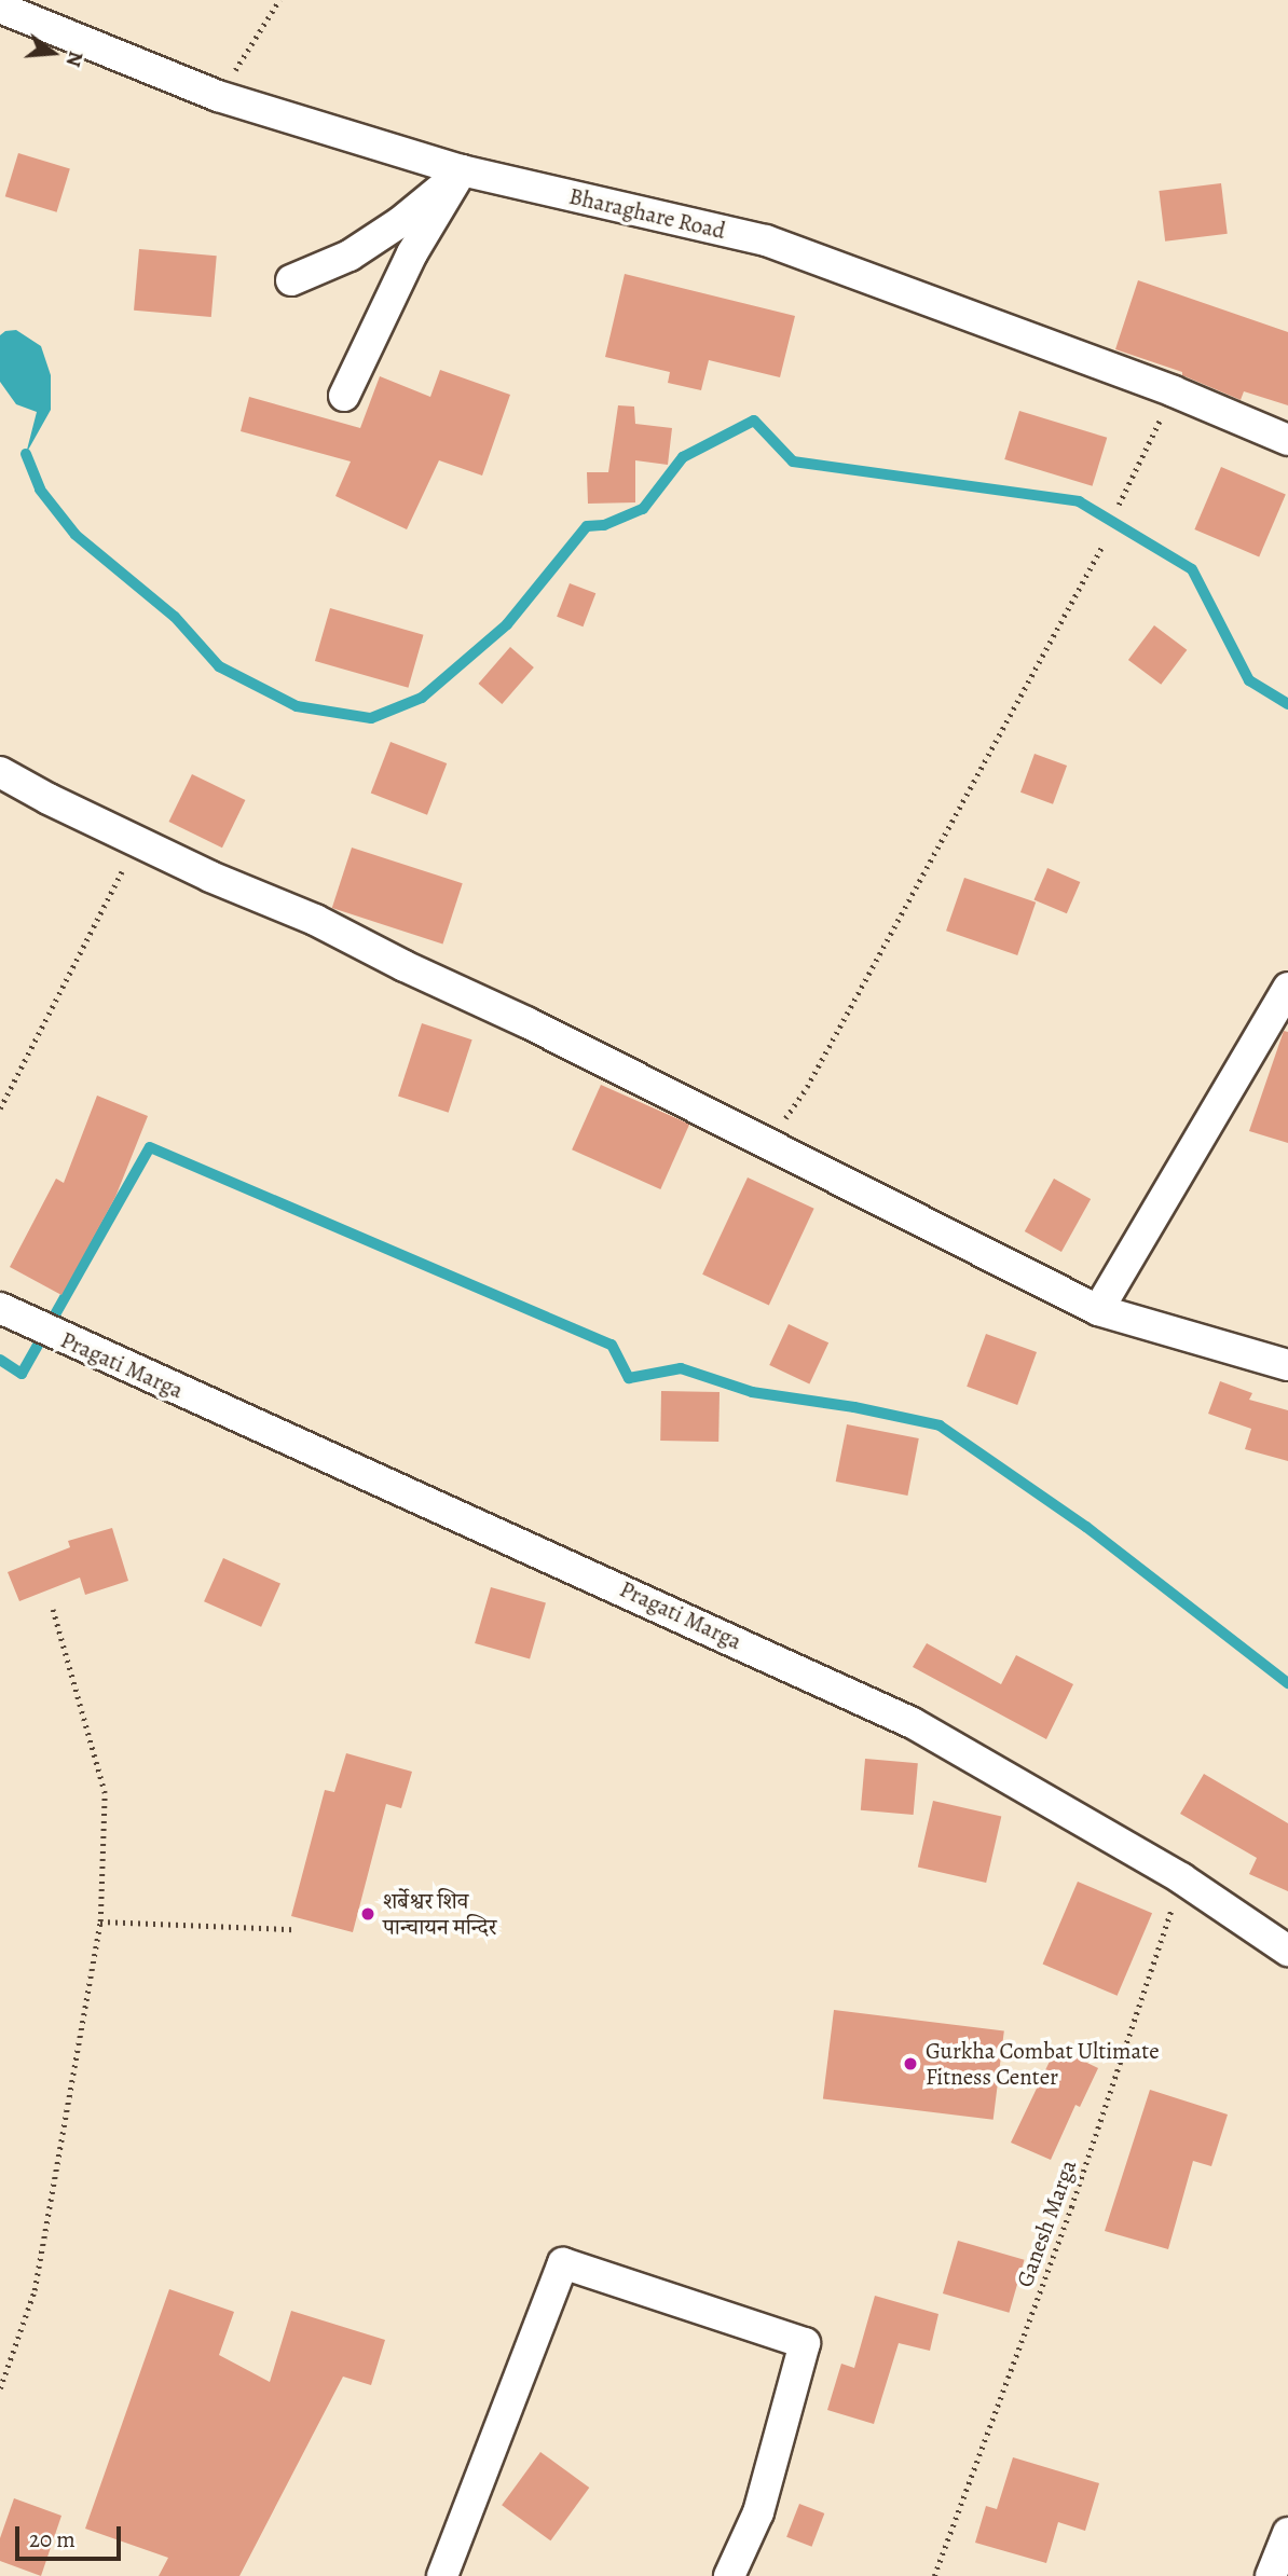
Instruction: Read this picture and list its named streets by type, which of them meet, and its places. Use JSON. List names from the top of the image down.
{
  "streets": {
    "street": ["Bharaghare Road", "Pragati Marga"],
    "path": ["Ganesh Marga"]
  },
  "crossings": [
    ["Pragati Marga", "Ganesh Marga"]
  ],
  "places": ["शर्बेश्वर शिव पान्चायन मन्दिर", "Gurkha Combat Ultimate Fitness Center"],
  "scale_bar": "20 m",
  "north": "right"
}
